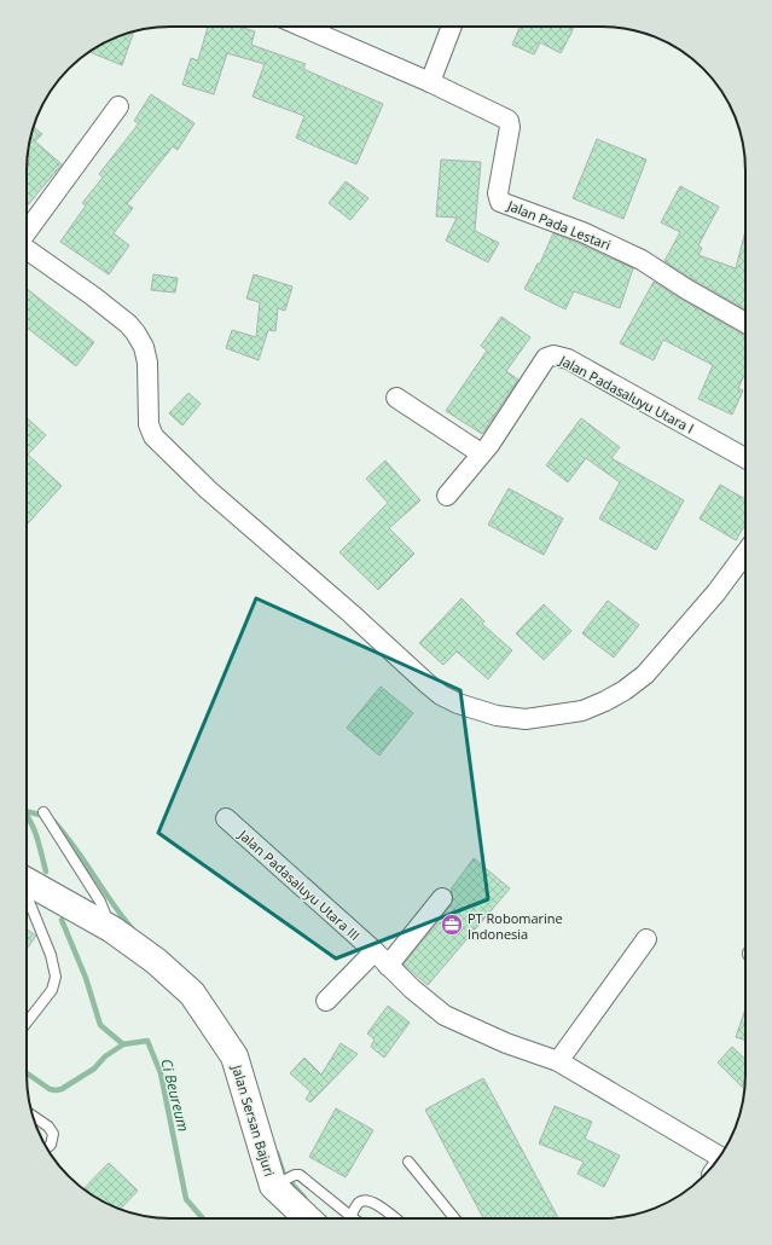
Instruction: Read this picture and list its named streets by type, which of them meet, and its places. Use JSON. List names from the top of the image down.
{
  "streets": {
    "main road": ["Jalan Sersan Bajuri"],
    "street": ["Jalan Pada Lestari", "Jalan Padasaluyu Utara I", "Jalan Padasaluyu Utara III"]
  },
  "water": ["Ci Beureum"],
  "places": {
    "office": ["PT Robomarine Indonesia"]
  }
}
